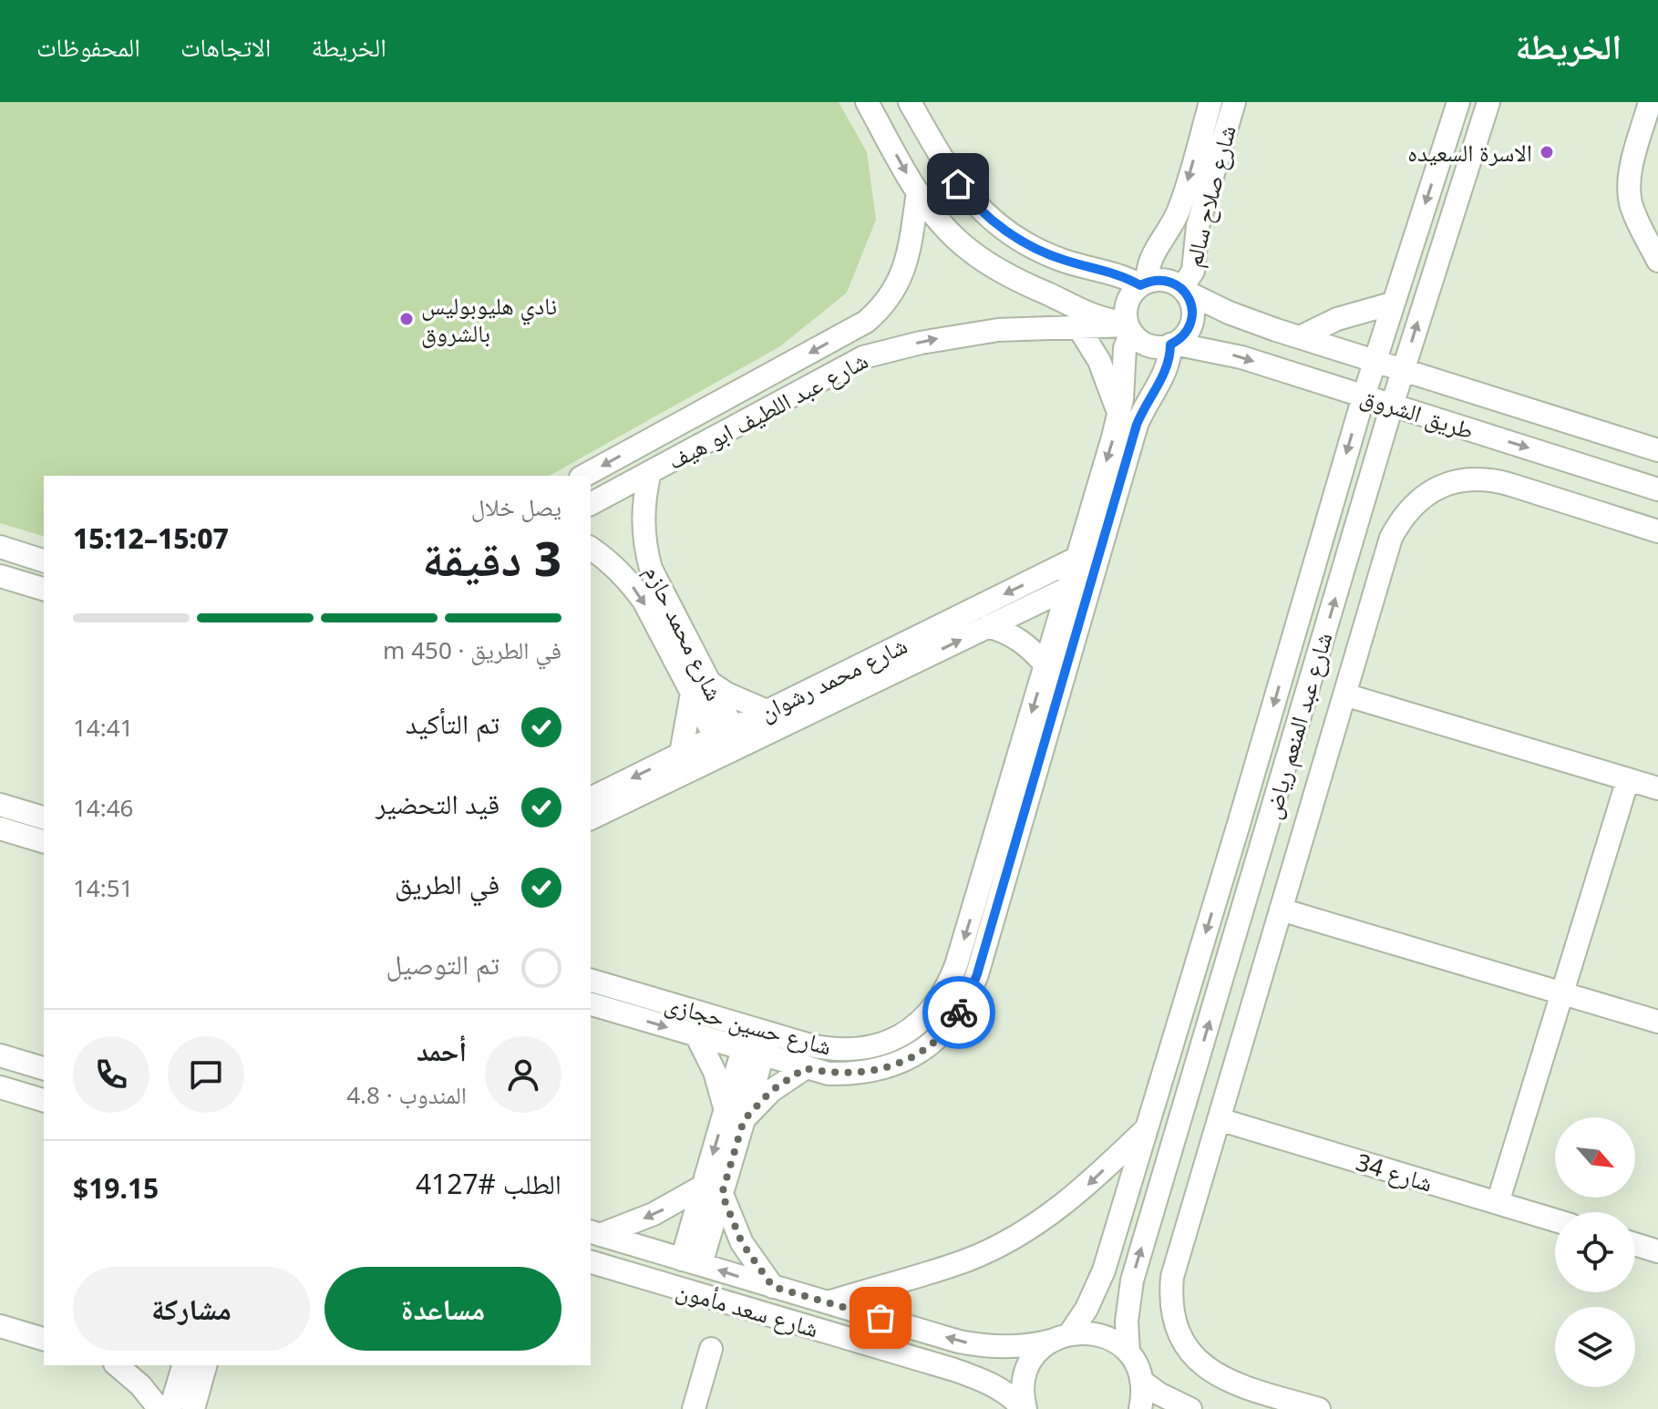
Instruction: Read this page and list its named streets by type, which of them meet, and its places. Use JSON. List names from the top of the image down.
{
  "streets": {
    "street": [
      "شارع صلاح سالم",
      "شارع عبد اللطيف ابو هيف",
      "طريق الشروق",
      "شارع محمد حازم",
      "شارع محمد رشوان",
      "شارع عبد المنعم رياض",
      "شارع حسين حجازى",
      "شارع 34",
      "شارع سعد مأمون"
    ]
  },
  "crossings": [
    ["شارع صلاح سالم", "شارع عبد اللطيف ابو هيف"],
    ["شارع صلاح سالم", "طريق الشروق"],
    ["شارع صلاح سالم", "شارع حسين حجازى"],
    ["شارع عبد اللطيف ابو هيف", "طريق الشروق"],
    ["شارع عبد اللطيف ابو هيف", "شارع محمد حازم"],
    ["شارع عبد اللطيف ابو هيف", "شارع حسين حجازى"],
    ["طريق الشروق", "شارع عبد المنعم رياض"],
    ["طريق الشروق", "شارع حسين حجازى"],
    ["شارع محمد حازم", "شارع محمد رشوان"],
    ["شارع محمد رشوان", "شارع حسين حجازى"],
    ["شارع عبد المنعم رياض", "شارع سعد مأمون"]
  ],
  "one_way": ["شارع محمد حازم"],
  "places": ["الاسرة السعيده", "نادي هليوبوليس بالشروق"],
  "north": "bottom right",
  "page": {
    "header": "الخريطة",
    "nav": ["الخريطة", "الاتجاهات", "المحفوظات"],
    "heading": ["3 دقيقة", "يصل خلال", "15:07–15:12"],
    "panel": [
      "أحمد",
      "المندوب · 4.8",
      "الطلب #4127",
      "$19.15"
    ],
    "bar": "في الطريق · 450 m",
    "list": [
      ["تم التأكيد", "14:41"],
      ["قيد التحضير", "14:46"],
      ["في الطريق", "14:51"],
      "تم التوصيل"
    ],
    "buttons": ["مساعدة", "مشاركة"]
  }
}
